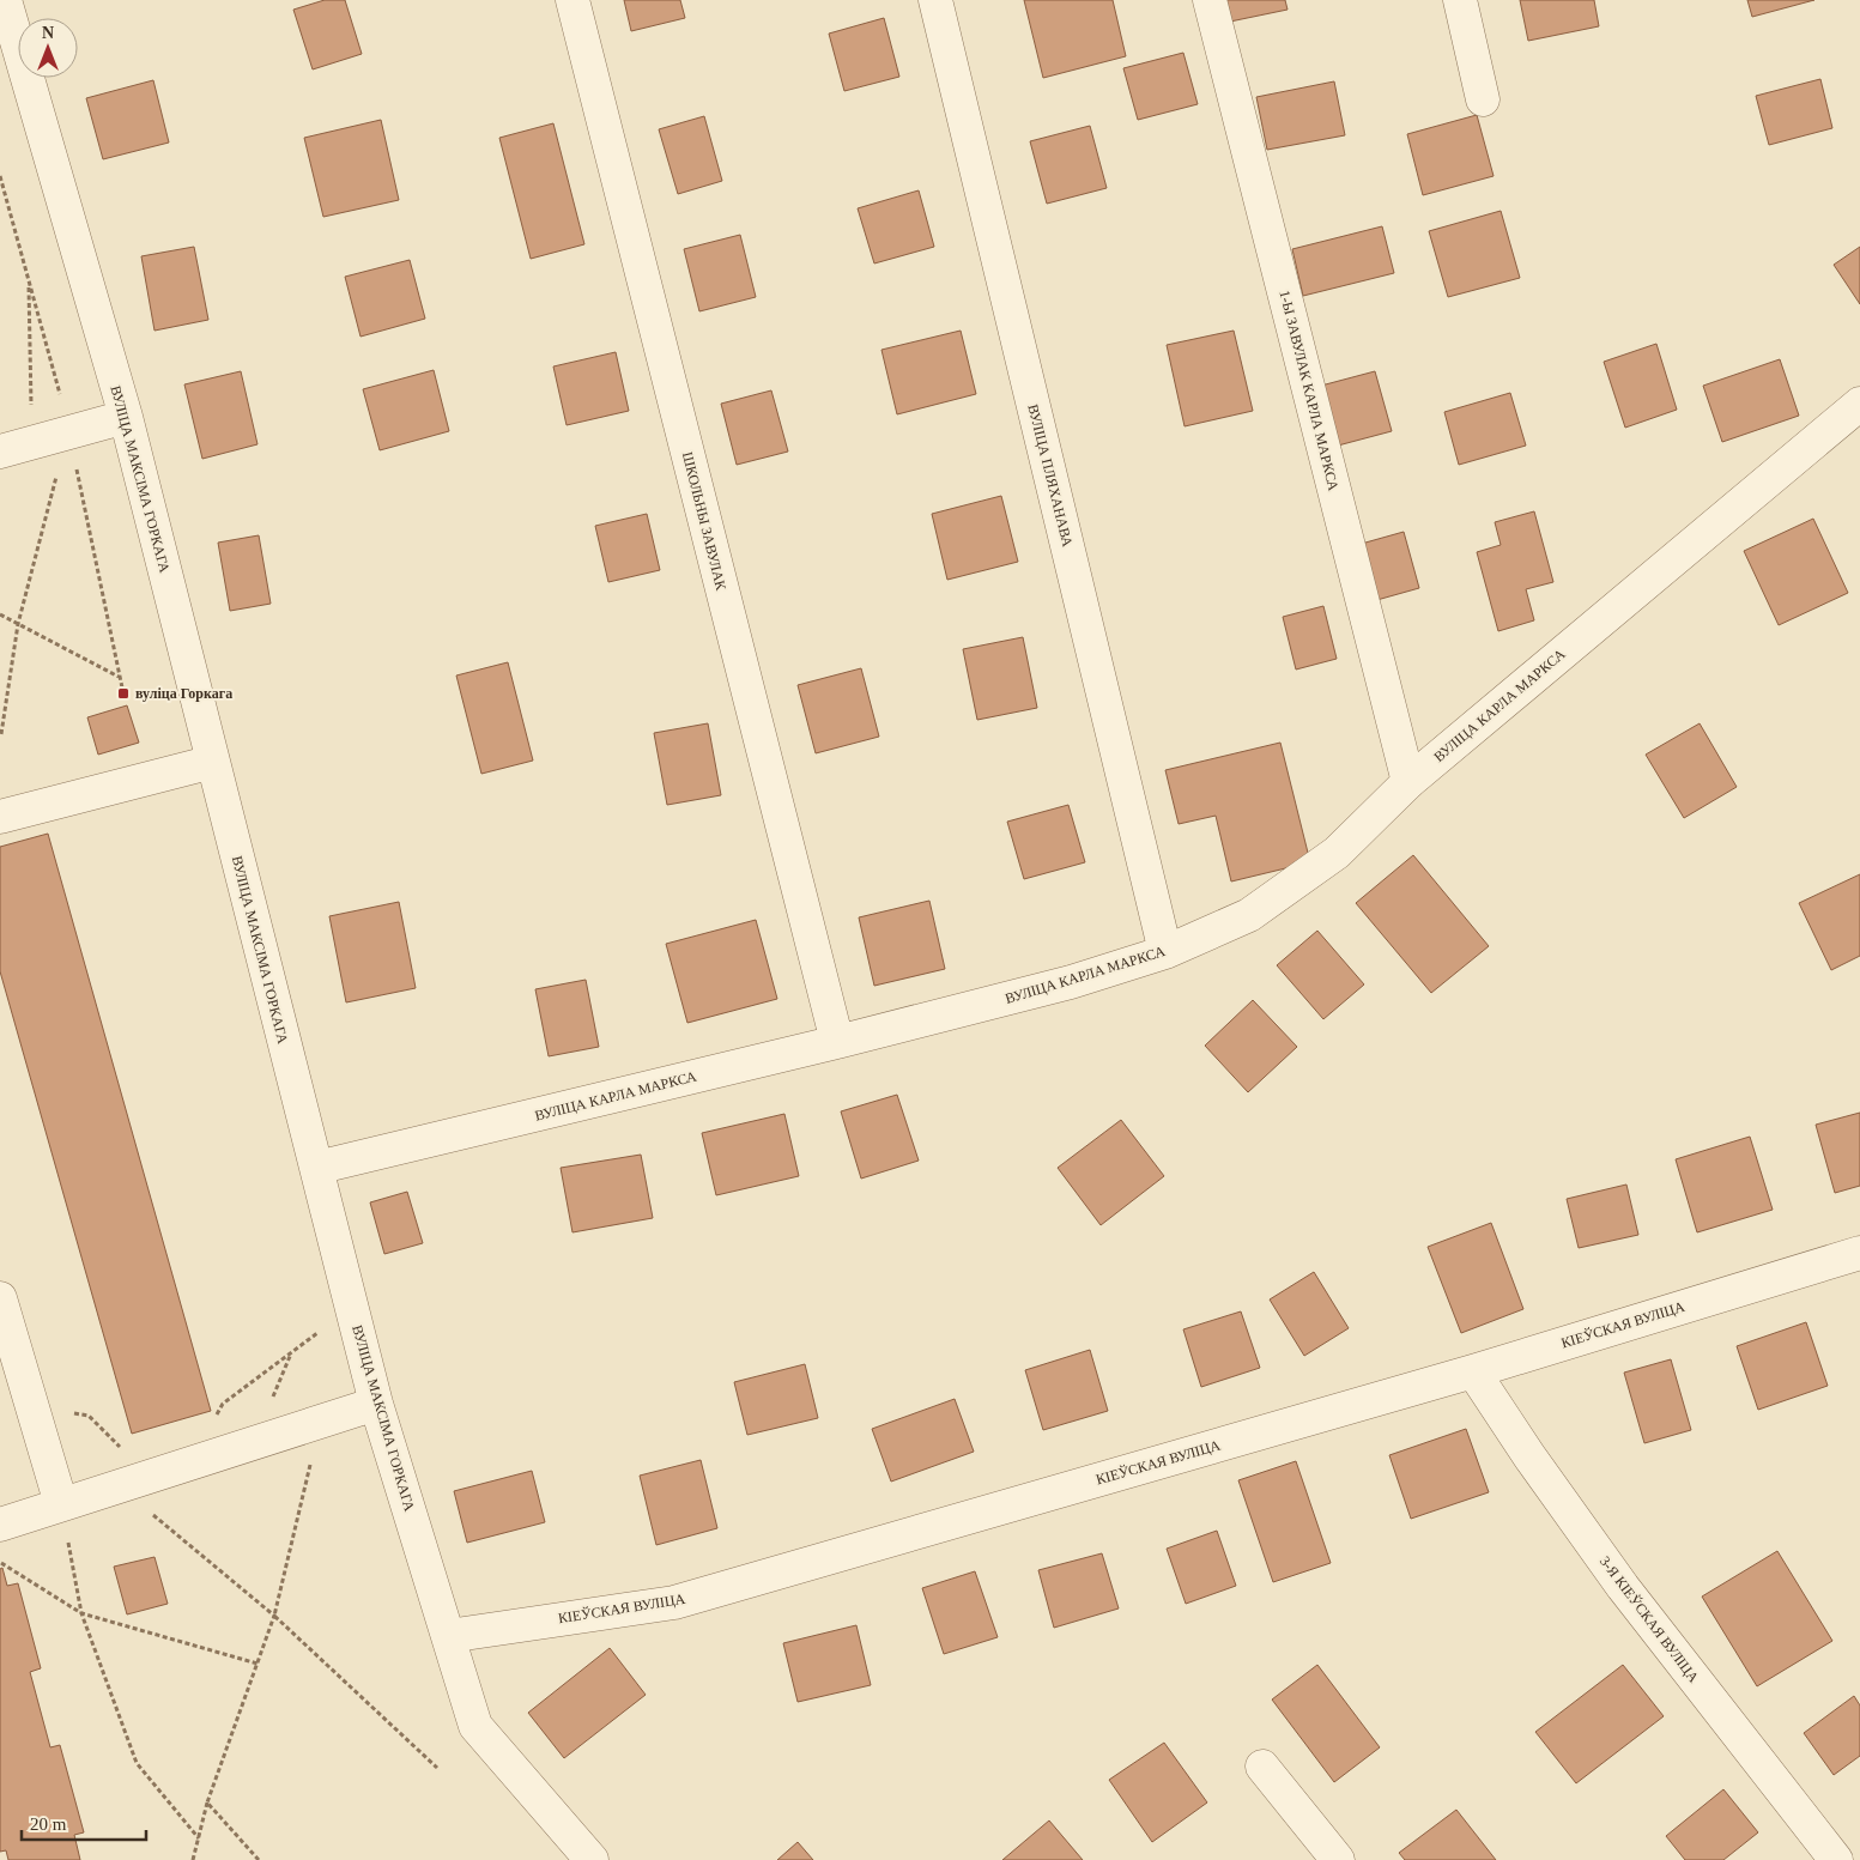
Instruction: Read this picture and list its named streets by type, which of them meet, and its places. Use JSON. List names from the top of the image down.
{
  "streets": {
    "street": [
      "1-Ы ЗАВУЛАК КАРЛА МАРКСА",
      "ВУЛІЦА ПЛЯХАНАВА",
      "ВУЛІЦА МАКСІМА ГОРКАГА",
      "ШКОЛЬНЫ ЗАВУЛАК",
      "ВУЛІЦА КАРЛА МАРКСА",
      "КІЕЎСКАЯ ВУЛІЦА",
      "3-Я КІЕЎСКАЯ ВУЛІЦА"
    ]
  },
  "crossings": [
    ["1-Ы ЗАВУЛАК КАРЛА МАРКСА", "ВУЛІЦА КАРЛА МАРКСА"],
    ["ВУЛІЦА ПЛЯХАНАВА", "ВУЛІЦА КАРЛА МАРКСА"],
    ["ВУЛІЦА МАКСІМА ГОРКАГА", "ВУЛІЦА КАРЛА МАРКСА"],
    ["ВУЛІЦА МАКСІМА ГОРКАГА", "КІЕЎСКАЯ ВУЛІЦА"],
    ["ШКОЛЬНЫ ЗАВУЛАК", "ВУЛІЦА КАРЛА МАРКСА"],
    ["КІЕЎСКАЯ ВУЛІЦА", "3-Я КІЕЎСКАЯ ВУЛІЦА"]
  ],
  "places": {
    "transit": ["вуліца Горкага"]
  },
  "scale_bar": "20 m",
  "north": "top"
}
